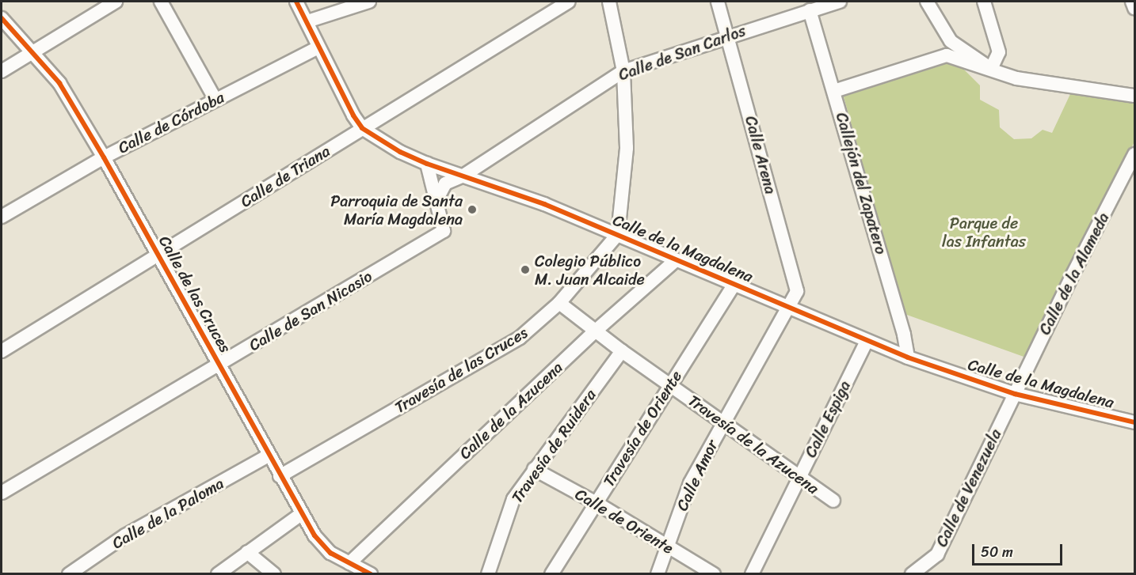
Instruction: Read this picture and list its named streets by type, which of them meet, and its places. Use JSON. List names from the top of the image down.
{
  "streets": {
    "street": [
      "Calle de San Carlos",
      "Calle de Córdoba",
      "Calle Arena",
      "Calle de Triana",
      "Callejón del Zapatero",
      "Calle de la Magdalena",
      "Calle de la Alameda",
      "Calle de las Cruces",
      "Calle de San Nicasio",
      "Travesía de las Cruces",
      "Calle de la Azucena",
      "Calle Espiga",
      "Travesía de Oriente",
      "Travesía de la Azucena",
      "Travesía de Ruidera",
      "Calle Amor",
      "Calle de Venezuela",
      "Calle de la Paloma",
      "Calle de Oriente"
    ]
  },
  "crossings": [
    ["Calle de San Carlos", "Calle Arena"],
    ["Calle de San Carlos", "Callejón del Zapatero"],
    ["Calle de San Carlos", "Calle de la Magdalena"],
    ["Calle de San Carlos", "Calle de San Nicasio"],
    ["Calle de Córdoba", "Calle de las Cruces"],
    ["Calle Arena", "Calle de la Magdalena"],
    ["Calle Arena", "Calle Amor"],
    ["Calle de Triana", "Calle de la Magdalena"],
    ["Calle de Triana", "Calle de las Cruces"],
    ["Callejón del Zapatero", "Calle de la Magdalena"],
    ["Calle de la Magdalena", "Calle de la Alameda"],
    ["Calle de la Magdalena", "Travesía de las Cruces"],
    ["Calle de la Magdalena", "Calle de la Azucena"],
    ["Calle de la Magdalena", "Calle Espiga"],
    ["Calle de la Magdalena", "Travesía de Oriente"],
    ["Calle de la Magdalena", "Calle Amor"],
    ["Calle de la Magdalena", "Calle de Venezuela"],
    ["Calle de la Alameda", "Calle de Venezuela"],
    ["Calle de las Cruces", "Calle de San Nicasio"],
    ["Calle de las Cruces", "Travesía de las Cruces"],
    ["Calle de las Cruces", "Calle de la Azucena"],
    ["Calle de las Cruces", "Calle de la Paloma"],
    ["Travesía de las Cruces", "Travesía de la Azucena"],
    ["Calle de la Azucena", "Travesía de la Azucena"],
    ["Calle Espiga", "Travesía de la Azucena"],
    ["Travesía de Oriente", "Travesía de la Azucena"],
    ["Travesía de Oriente", "Calle de Oriente"],
    ["Travesía de la Azucena", "Travesía de Ruidera"],
    ["Travesía de la Azucena", "Calle Amor"],
    ["Travesía de Ruidera", "Calle de Oriente"],
    ["Calle Amor", "Calle de Oriente"]
  ],
  "parks": ["Parque de las Infantas"],
  "places": ["Parroquia de Santa María Magdalena", "Colegio Público M. Juan Alcaide"],
  "scale_bar": "50 m"
}
